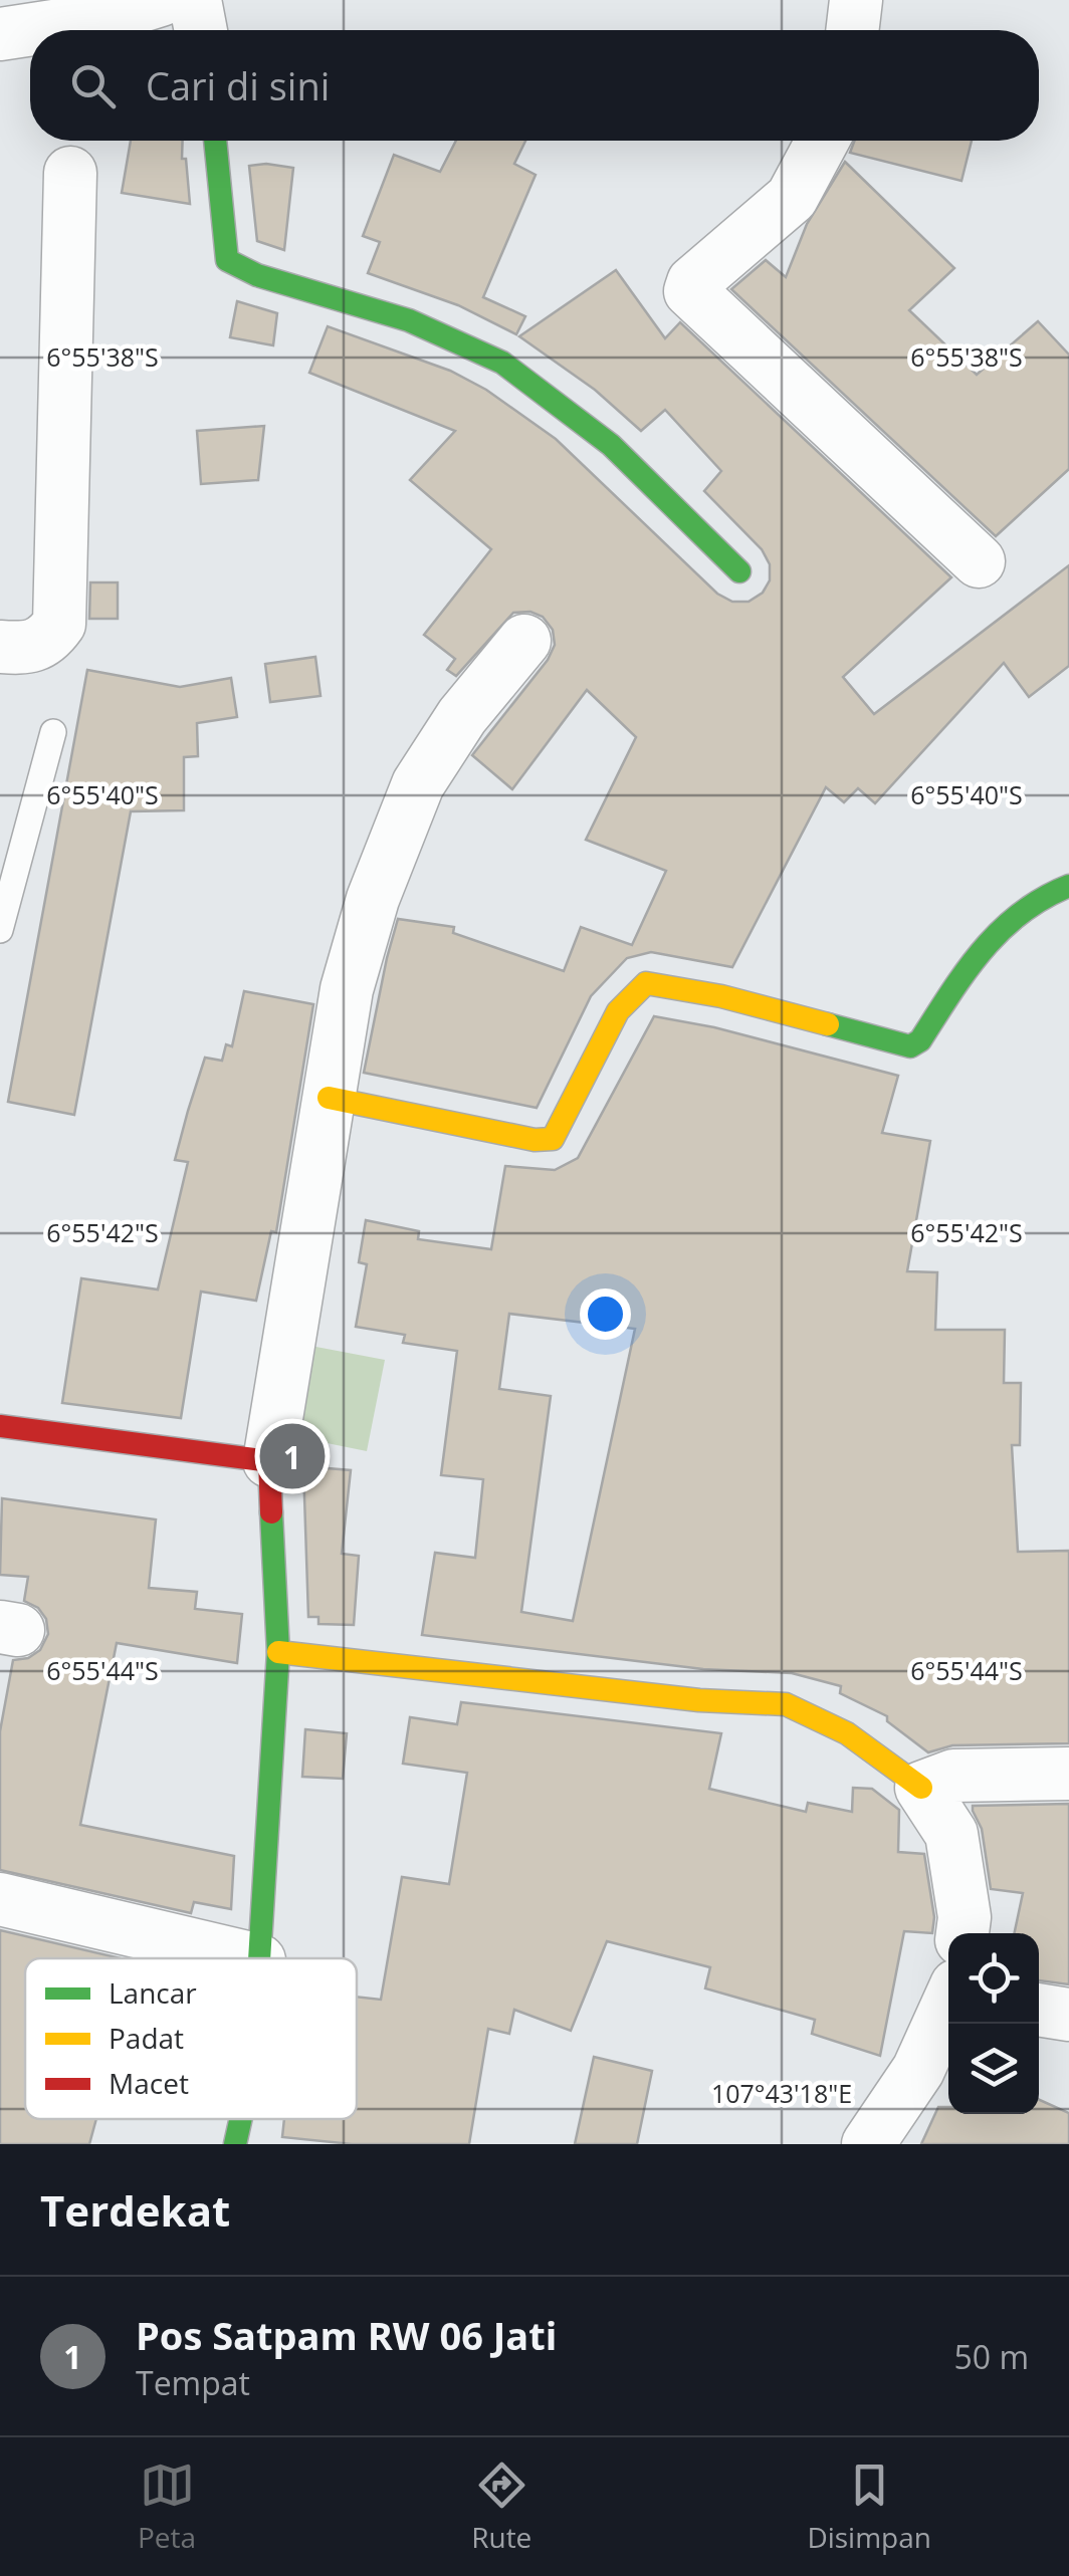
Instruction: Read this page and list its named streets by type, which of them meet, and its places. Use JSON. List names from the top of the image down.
{
  "legend": ["Lancar", "Padat", "Macet"],
  "page": {
    "search": "Cari di sini",
    "pins": "1",
    "heading": "Terdekat",
    "list": [
      {
        "mark": "1",
        "name": "Pos Satpam RW 06 Jati",
        "note": "Tempat",
        "value": "50 m"
      }
    ],
    "nav": ["Peta", "Rute", "Disimpan"]
  },
  "coordinates": [
    "6°55'38\"S",
    "6°55'40\"S",
    "6°55'42\"S",
    "6°55'44\"S",
    "107°43'18\"E"
  ]
}
